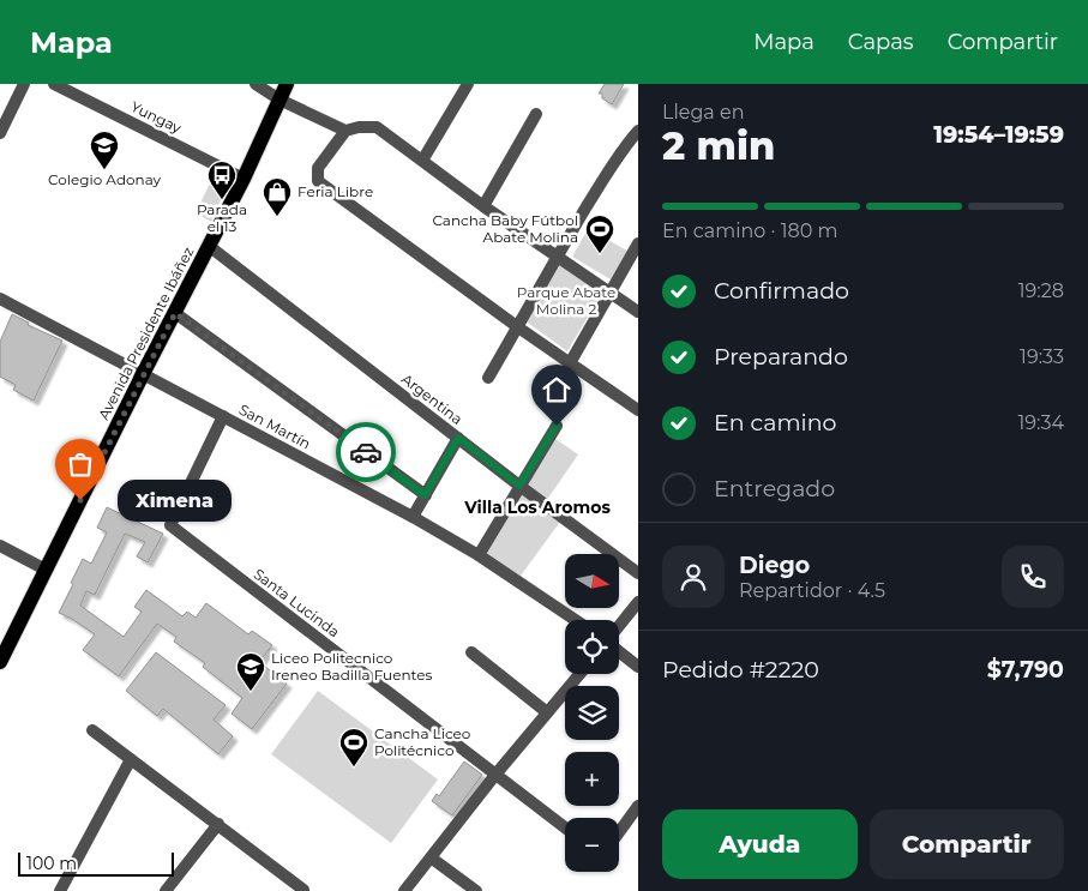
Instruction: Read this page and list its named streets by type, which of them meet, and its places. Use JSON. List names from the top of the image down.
{
  "streets": {
    "main road": ["Avenida Presidente Ibáñez"],
    "street": [
      "Yungay",
      "Argentina",
      "San Martín",
      "Santa Lucinda"
    ]
  },
  "crossings": [
    ["Yungay", "Avenida Presidente Ibáñez"],
    ["Avenida Presidente Ibáñez", "Argentina"],
    ["Avenida Presidente Ibáñez", "San Martín"],
    ["San Martín", "Santa Lucinda"]
  ],
  "districts": ["Villa Los Aromos"],
  "parks": ["Parque Abate Molina 2"],
  "places": {
    "school or university": ["Colegio Adonay", "Liceo Politecnico Ireneo Badilla Fuentes"],
    "bus stop": ["Parada el 13"],
    "shop": ["Feria Libre"],
    "sports": ["Cancha Baby Fútbol Abate Molina", "Cancha Liceo Politécnico"],
    "other": ["Ximena"]
  },
  "scale_bar": "100 m",
  "north": "right",
  "page": {
    "header": "Mapa",
    "nav": ["Mapa", "Capas", "Compartir"],
    "heading": ["2 min", "Llega en", "19:54–19:59"],
    "panel": [
      "Diego",
      "Repartidor · 4.5",
      "Pedido #2220",
      "$7,790"
    ],
    "bar": "En camino · 180 m",
    "list": [
      ["Confirmado", "19:28"],
      ["Preparando", "19:33"],
      ["En camino", "19:34"],
      "Entregado"
    ],
    "bubble": "Ximena",
    "map_buttons": ["+", "−"],
    "buttons": ["Ayuda", "Compartir"],
    "scale": "100 m"
  }
}
